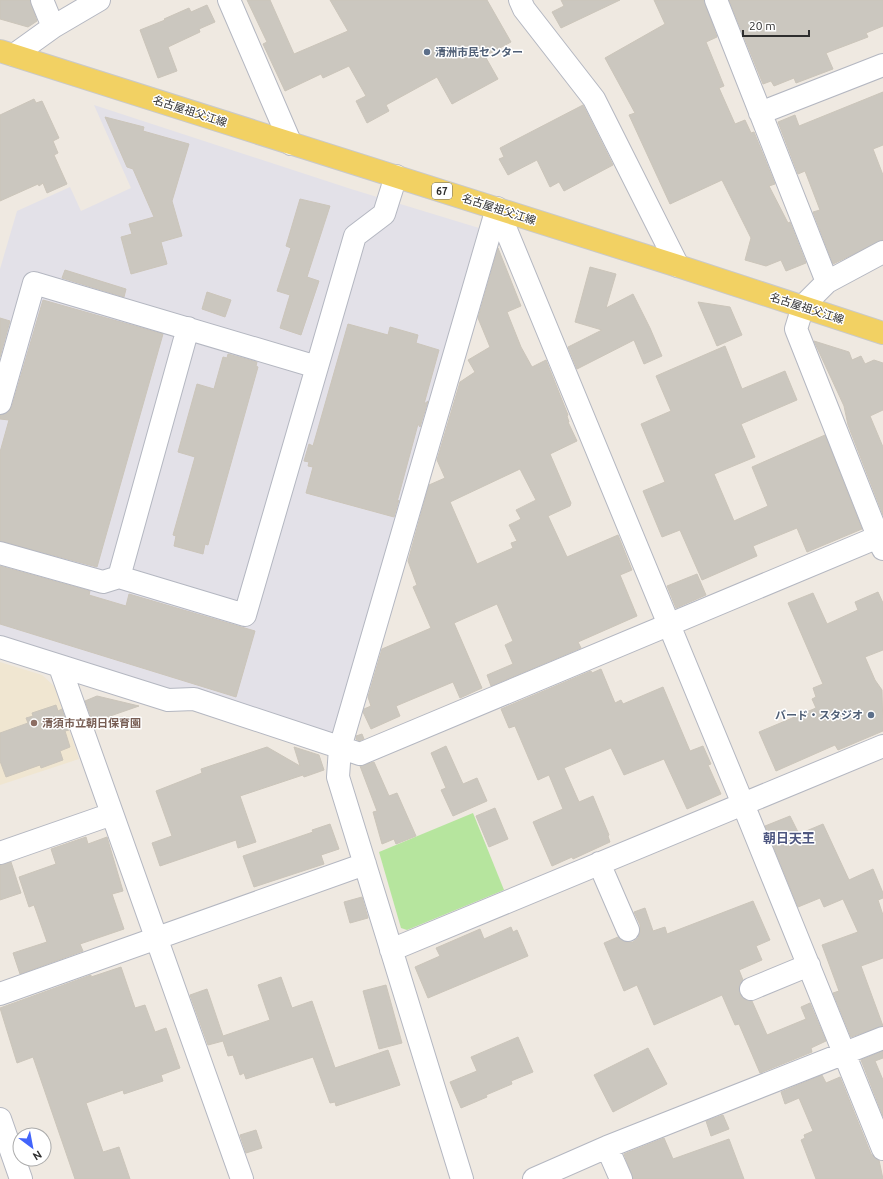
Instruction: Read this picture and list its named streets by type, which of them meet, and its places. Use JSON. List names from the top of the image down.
{
  "streets": {
    "main road": ["名古屋祖父江線", "67"]
  },
  "districts": ["朝日天王"],
  "places": ["清洲市民センター", "バード・スタジオ", "清須市立朝日保育園"],
  "scale_bar": "20 m",
  "north": "bottom right"
}
